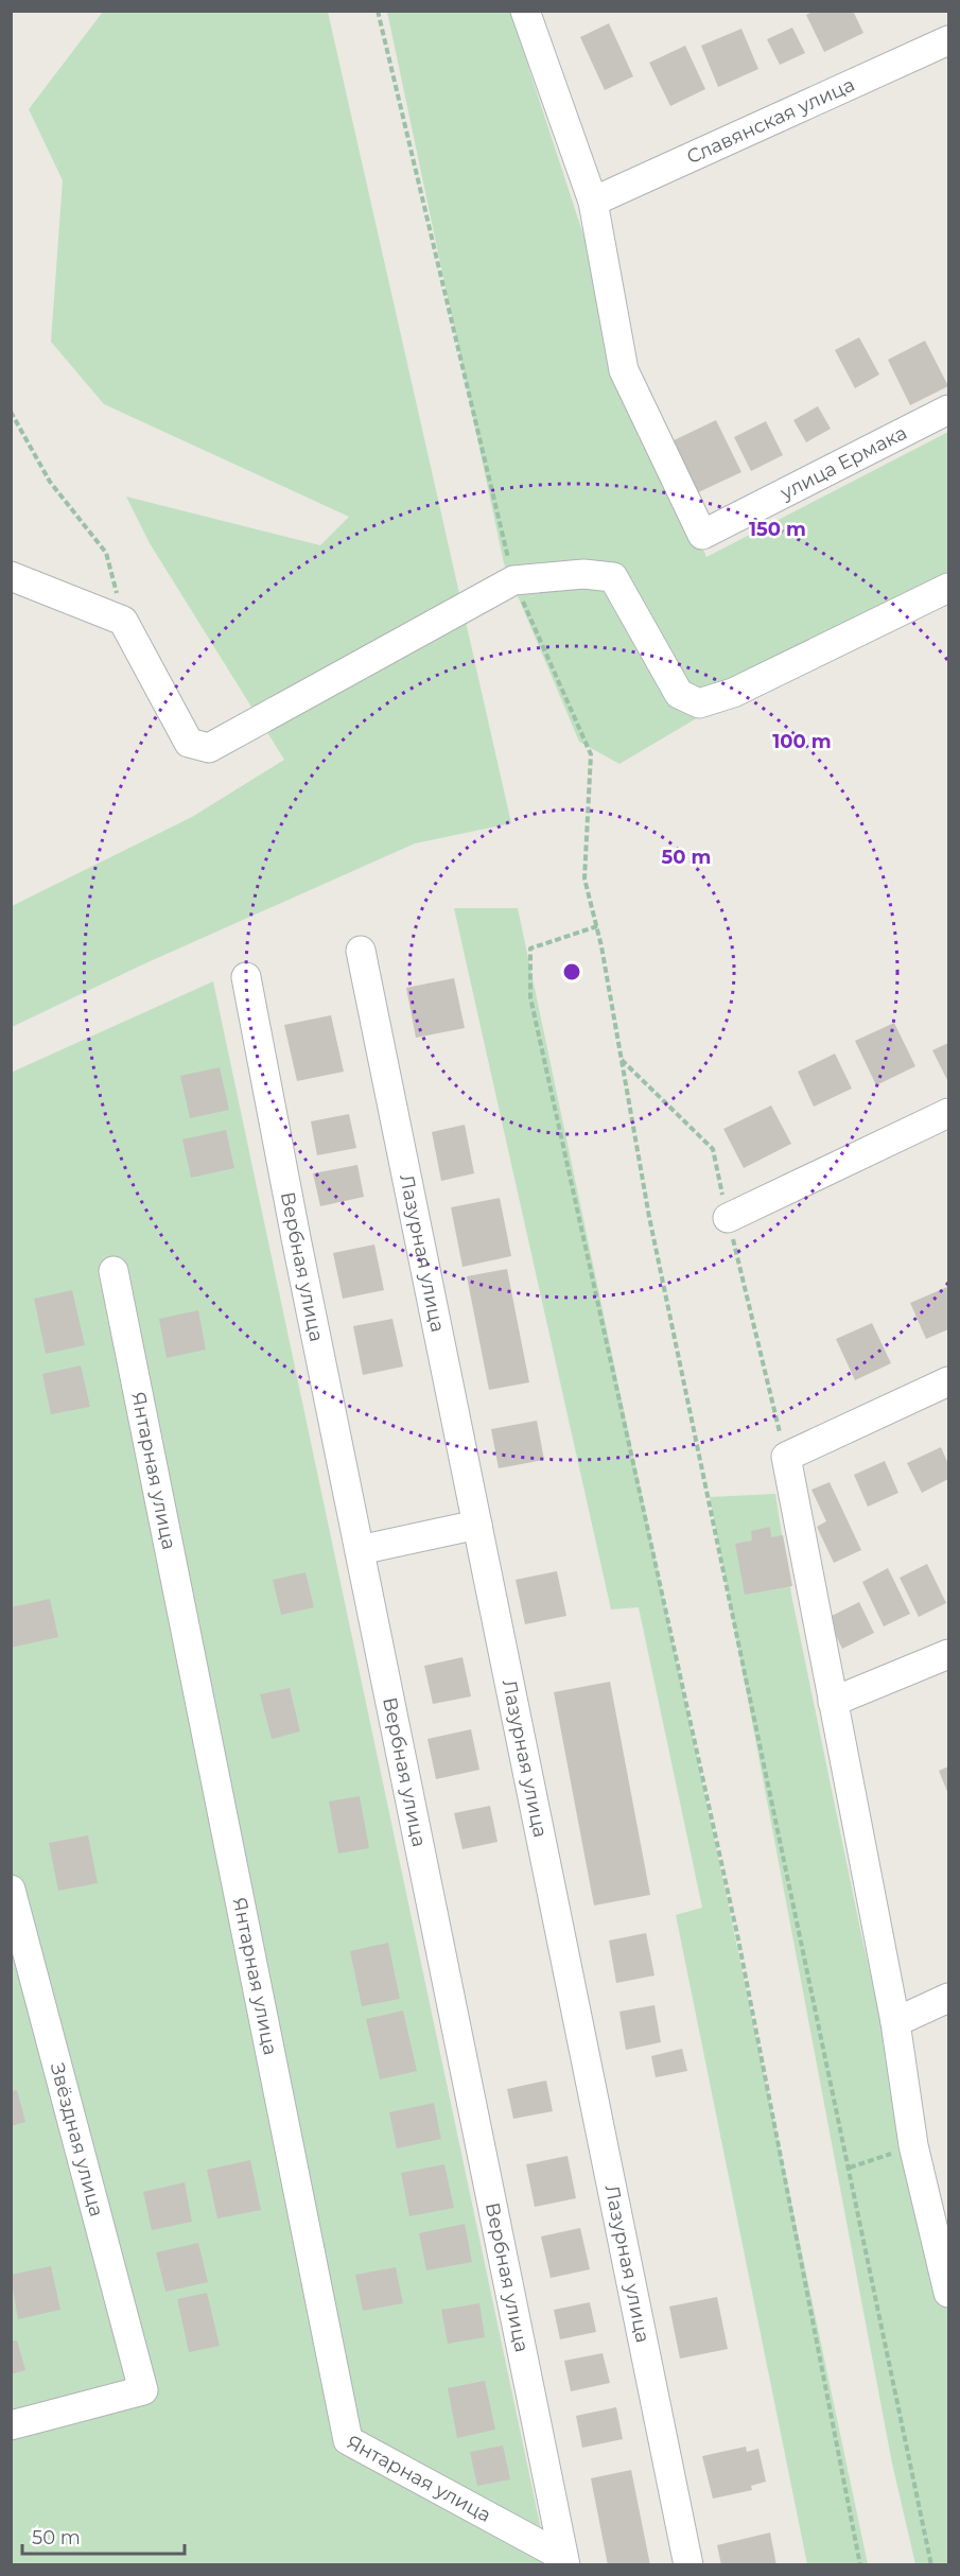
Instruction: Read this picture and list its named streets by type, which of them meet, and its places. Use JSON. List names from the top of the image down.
{
  "streets": {
    "street": [
      "Славянская улица",
      "улица Ермака",
      "Лазурная улица",
      "Вербная улица",
      "Янтарная улица",
      "Звёздная улица"
    ]
  },
  "crossings": [
    ["Славянская улица", "улица Ермака"],
    ["Вербная улица", "Янтарная улица"]
  ],
  "scale_bar": "50 m",
  "rings": ["150 m", "100 m", "50 m"]
}
